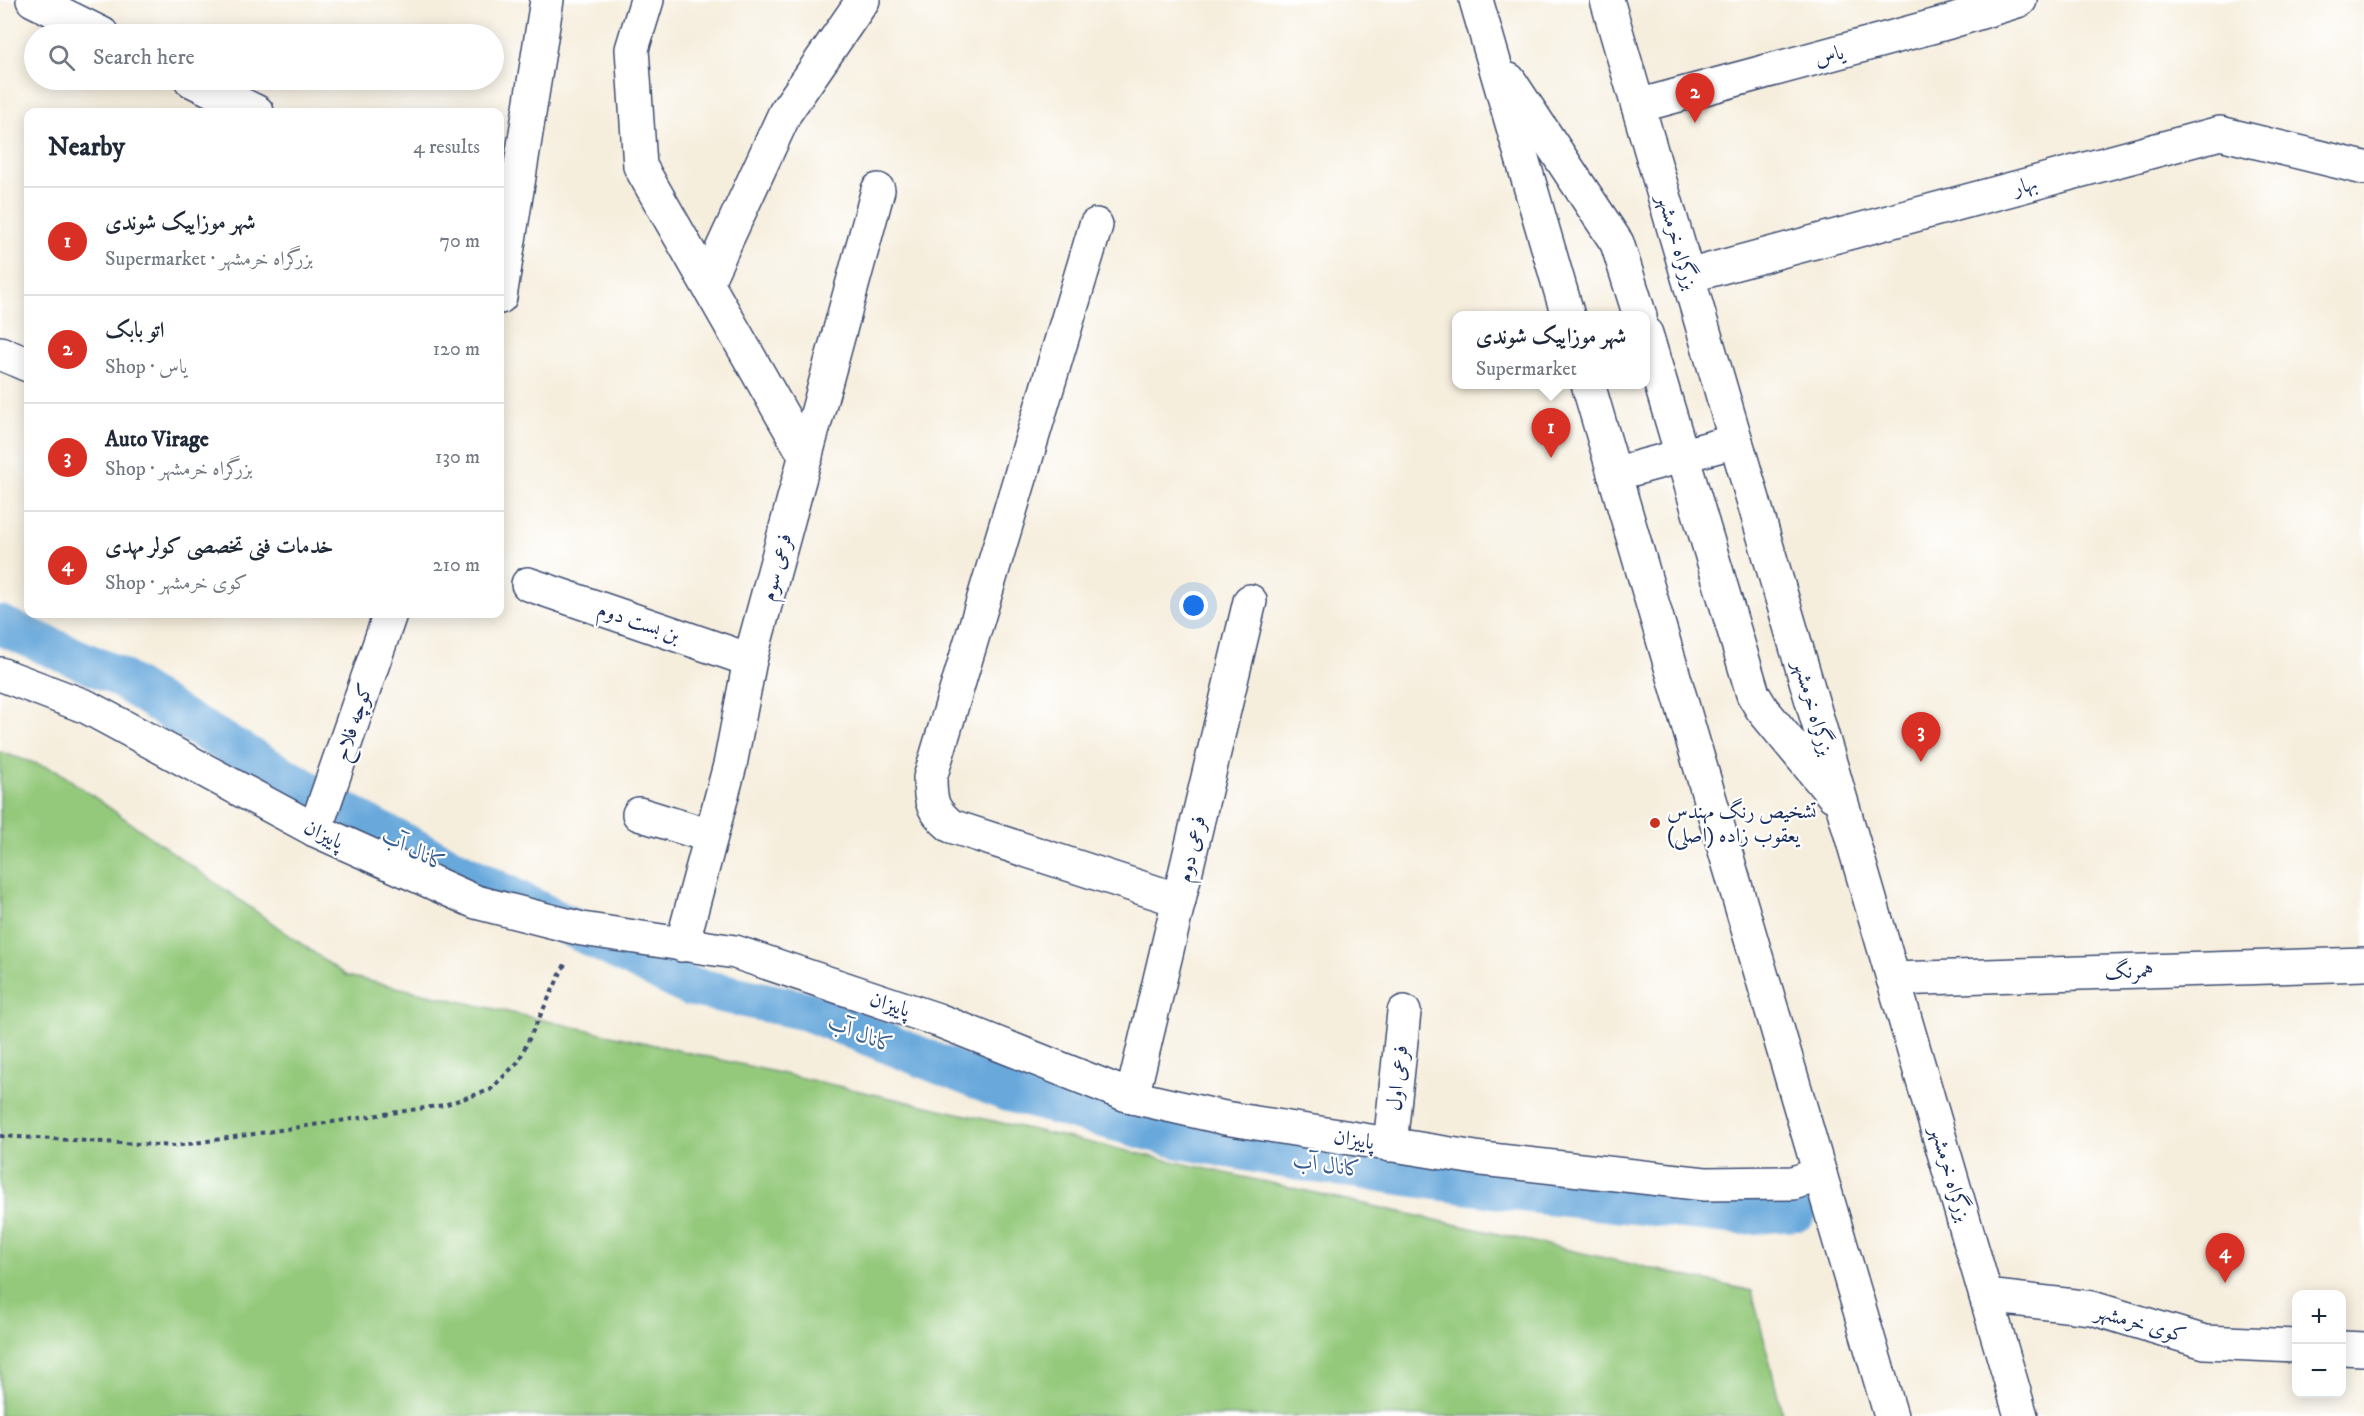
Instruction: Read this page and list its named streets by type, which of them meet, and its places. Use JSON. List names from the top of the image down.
{
  "streets": {
    "main road": [
      "یاس",
      "بهار",
      "بزرگراه خرمشهر",
      "فرعی سوم",
      "بن بست دوم",
      "کوچه فلاح",
      "پاییزان",
      "فرعی دوم",
      "همرنگ",
      "فرعی اول",
      "کوی خرمشهر"
    ]
  },
  "crossings": [
    ["یاس", "بزرگراه خرمشهر"],
    ["بهار", "بزرگراه خرمشهر"],
    ["بزرگراه خرمشهر", "همرنگ"],
    ["بزرگراه خرمشهر", "کوی خرمشهر"],
    ["فرعی سوم", "بن بست دوم"],
    ["فرعی سوم", "پاییزان"],
    ["کوچه فلاح", "پاییزان"],
    ["پاییزان", "فرعی دوم"],
    ["پاییزان", "فرعی اول"]
  ],
  "water": ["کانال آب"],
  "places": ["تشخیص رنگ مهندس یعقوب زاده (اصلی)"],
  "page": {
    "search": "Search here",
    "pins": [
      "2",
      "1",
      "3",
      "4"
    ],
    "heading": ["Nearby", "4 results"],
    "list": [
      {
        "mark": "1",
        "name": "شهر موزاییک شوندی",
        "note": "Supermarket · بزرگراه خرمشهر",
        "value": "70 m"
      },
      {
        "mark": "2",
        "name": "اتو بابک",
        "note": "Shop · یاس",
        "value": "120 m"
      },
      {
        "mark": "3",
        "name": "Auto Virage",
        "note": "Shop · بزرگراه خرمشهر",
        "value": "130 m"
      },
      {
        "mark": "4",
        "name": "خدمات فنی تخصصی کولر مهدی",
        "note": "Shop · کوی خرمشهر",
        "value": "210 m"
      }
    ],
    "popup": ["شهر موزاییک شوندی", "Supermarket"],
    "map_buttons": ["+", "−"]
  }
}
